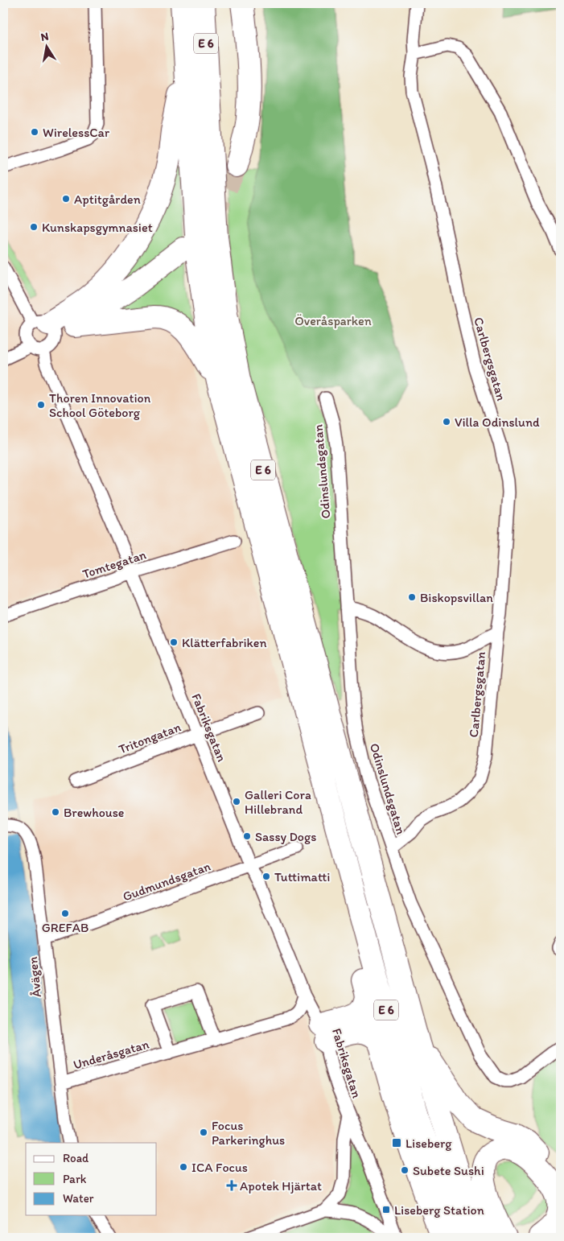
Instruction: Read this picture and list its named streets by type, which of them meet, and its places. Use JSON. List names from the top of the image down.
{
  "streets": {
    "highway": ["E 6"],
    "street": [
      "Carlbergsgatan",
      "Odinslundsgatan",
      "Tomtegatan",
      "Fabriksgatan",
      "Tritongatan",
      "Gudmundsgatan",
      "Åvägen",
      "Underåsgatan"
    ]
  },
  "crossings": [
    ["Carlbergsgatan", "Odinslundsgatan"],
    ["Tomtegatan", "Fabriksgatan"],
    ["Fabriksgatan", "Tritongatan"],
    ["Fabriksgatan", "Gudmundsgatan"],
    ["Fabriksgatan", "Underåsgatan"],
    ["Gudmundsgatan", "Åvägen"],
    ["Åvägen", "Underåsgatan"]
  ],
  "parks": ["Överåsparken"],
  "places": {
    "other": [
      "WirelessCar",
      "Aptitgården",
      "Kunskapsgymnasiet",
      "Thoren Innovation School Göteborg",
      "Villa Odinslund",
      "Biskopsvillan",
      "Klätterfabriken",
      "Galleri Cora Hillebrand",
      "Brewhouse",
      "Sassy Dogs",
      "Tuttimatti",
      "GREFAB",
      "Focus Parkeringhus",
      "ICA Focus",
      "Subete Sushi"
    ],
    "transit": ["Liseberg", "Liseberg Station"],
    "health": ["Apotek Hjärtat"]
  },
  "legend": ["Road", "Park", "Water"],
  "north": "top"
}
